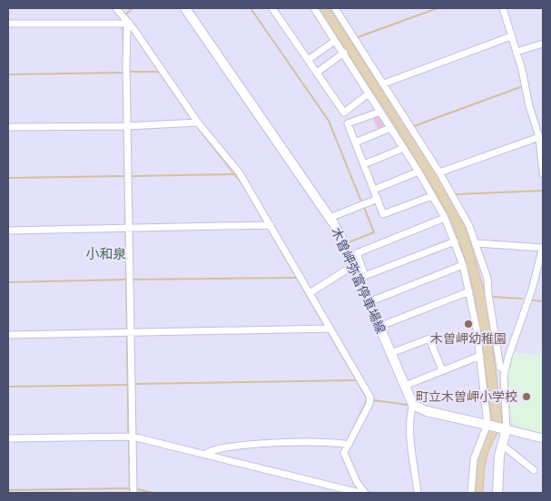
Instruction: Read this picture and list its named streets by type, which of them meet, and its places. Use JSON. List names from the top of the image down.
{
  "streets": {
    "main road": ["木曽岬弥富停車場線"]
  },
  "districts": ["小和泉"],
  "places": ["木曽岬幼稚園", "町立木曽岬小学校"]
}
